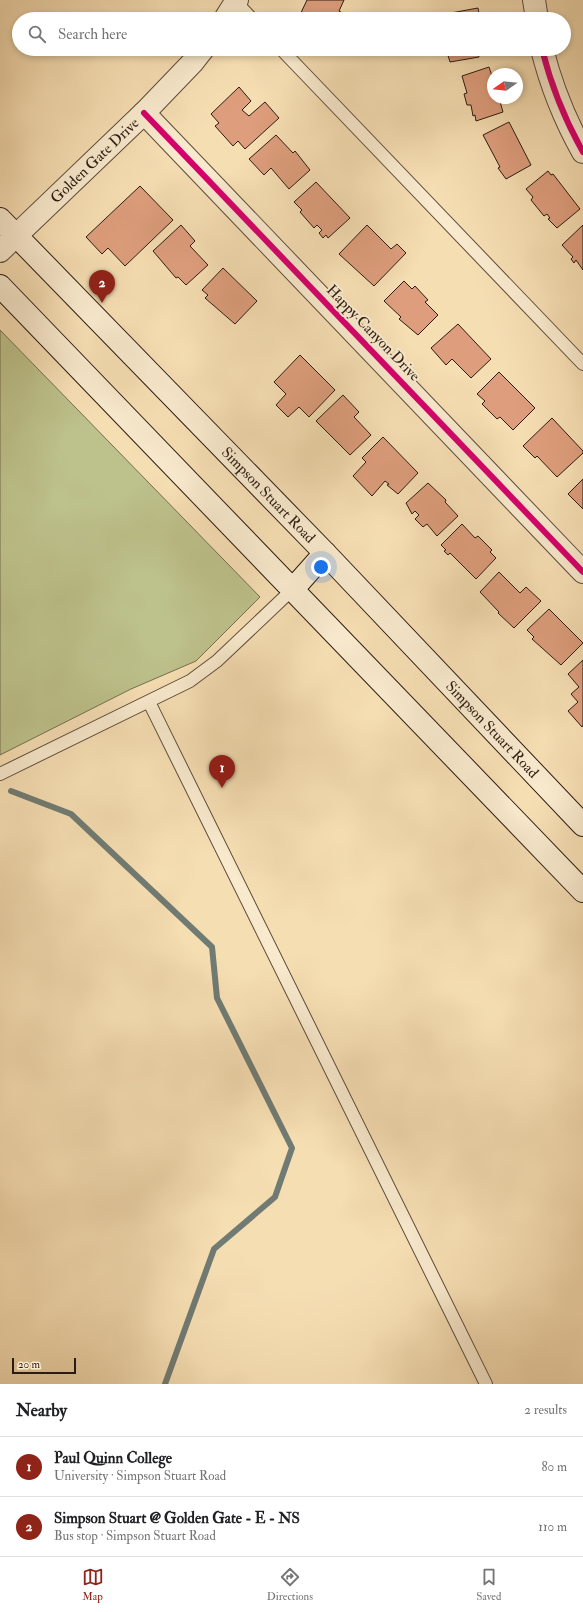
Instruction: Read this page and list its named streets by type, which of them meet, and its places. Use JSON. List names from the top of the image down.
{
  "streets": {
    "main road": ["Golden Gate Drive", "Happy Canyon Drive", "Simpson Stuart Road"]
  },
  "crossings": [
    ["Golden Gate Drive", "Happy Canyon Drive"],
    ["Golden Gate Drive", "Simpson Stuart Road"]
  ],
  "scale_bar": "20 m",
  "north": "left",
  "page": {
    "search": "Search here",
    "pins": ["2", "1"],
    "scale": "20 m",
    "heading": ["Nearby", "2 results"],
    "list": [
      {
        "mark": "1",
        "name": "Paul Quinn College",
        "note": "University · Simpson Stuart Road",
        "value": "80 m"
      },
      {
        "mark": "2",
        "name": "Simpson Stuart @ Golden Gate - E - NS",
        "note": "Bus stop · Simpson Stuart Road",
        "value": "110 m"
      }
    ],
    "nav": ["Map", "Directions", "Saved"]
  }
}
